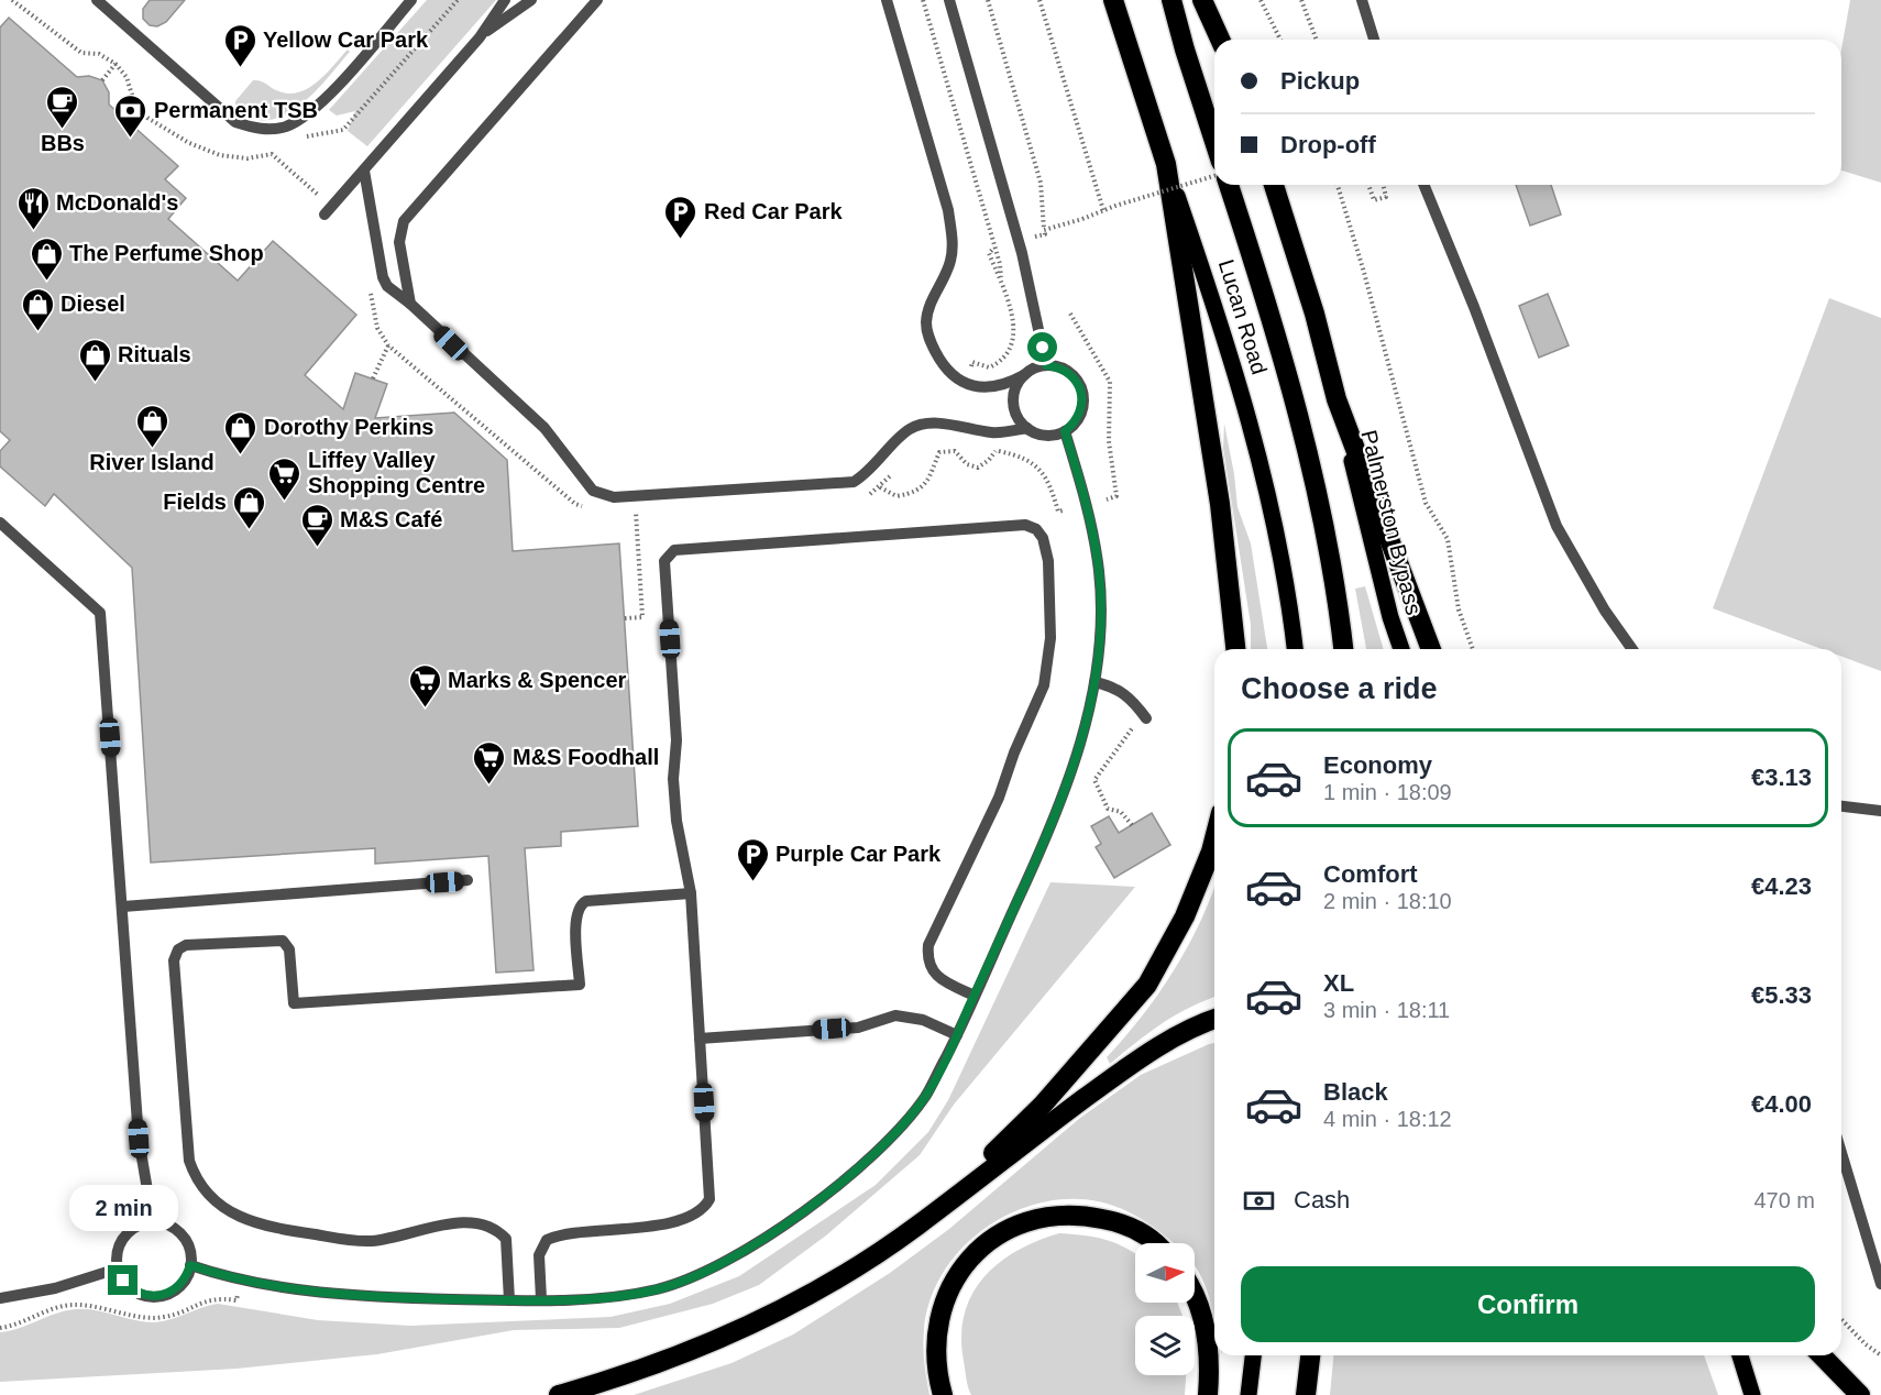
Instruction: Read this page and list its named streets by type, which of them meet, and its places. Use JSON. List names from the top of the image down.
{
  "streets": {
    "highway": ["Lucan Road"],
    "main road": ["Palmerston Bypass"]
  },
  "places": {
    "parking": ["Yellow Car Park", "Red Car Park", "Purple Car Park"],
    "cafe": ["BBs", "M&S Café"],
    "bank": ["Permanent TSB"],
    "restaurant": ["McDonald's"],
    "shop": [
      "The Perfume Shop",
      "Diesel",
      "Rituals",
      "River Island",
      "Dorothy Perkins",
      "Fields"
    ],
    "supermarket": ["Liffey Valley Shopping Centre", "Marks & Spencer", "M&S Foodhall"]
  },
  "north": "right",
  "page": {
    "banner": ["Pickup", "Drop-off"],
    "heading": "Choose a ride",
    "list": [
      {
        "name": "Economy",
        "note": "1 min · 18:09",
        "value": "€3.13"
      },
      {
        "name": "Comfort",
        "note": "2 min · 18:10",
        "value": "€4.23"
      },
      {
        "name": "XL",
        "note": "3 min · 18:11",
        "value": "€5.33"
      },
      {
        "name": "Black",
        "note": "4 min · 18:12",
        "value": "€4.00"
      }
    ],
    "pay": ["Cash", "470 m"],
    "bubble": "2 min",
    "buttons": "Confirm"
  }
}
